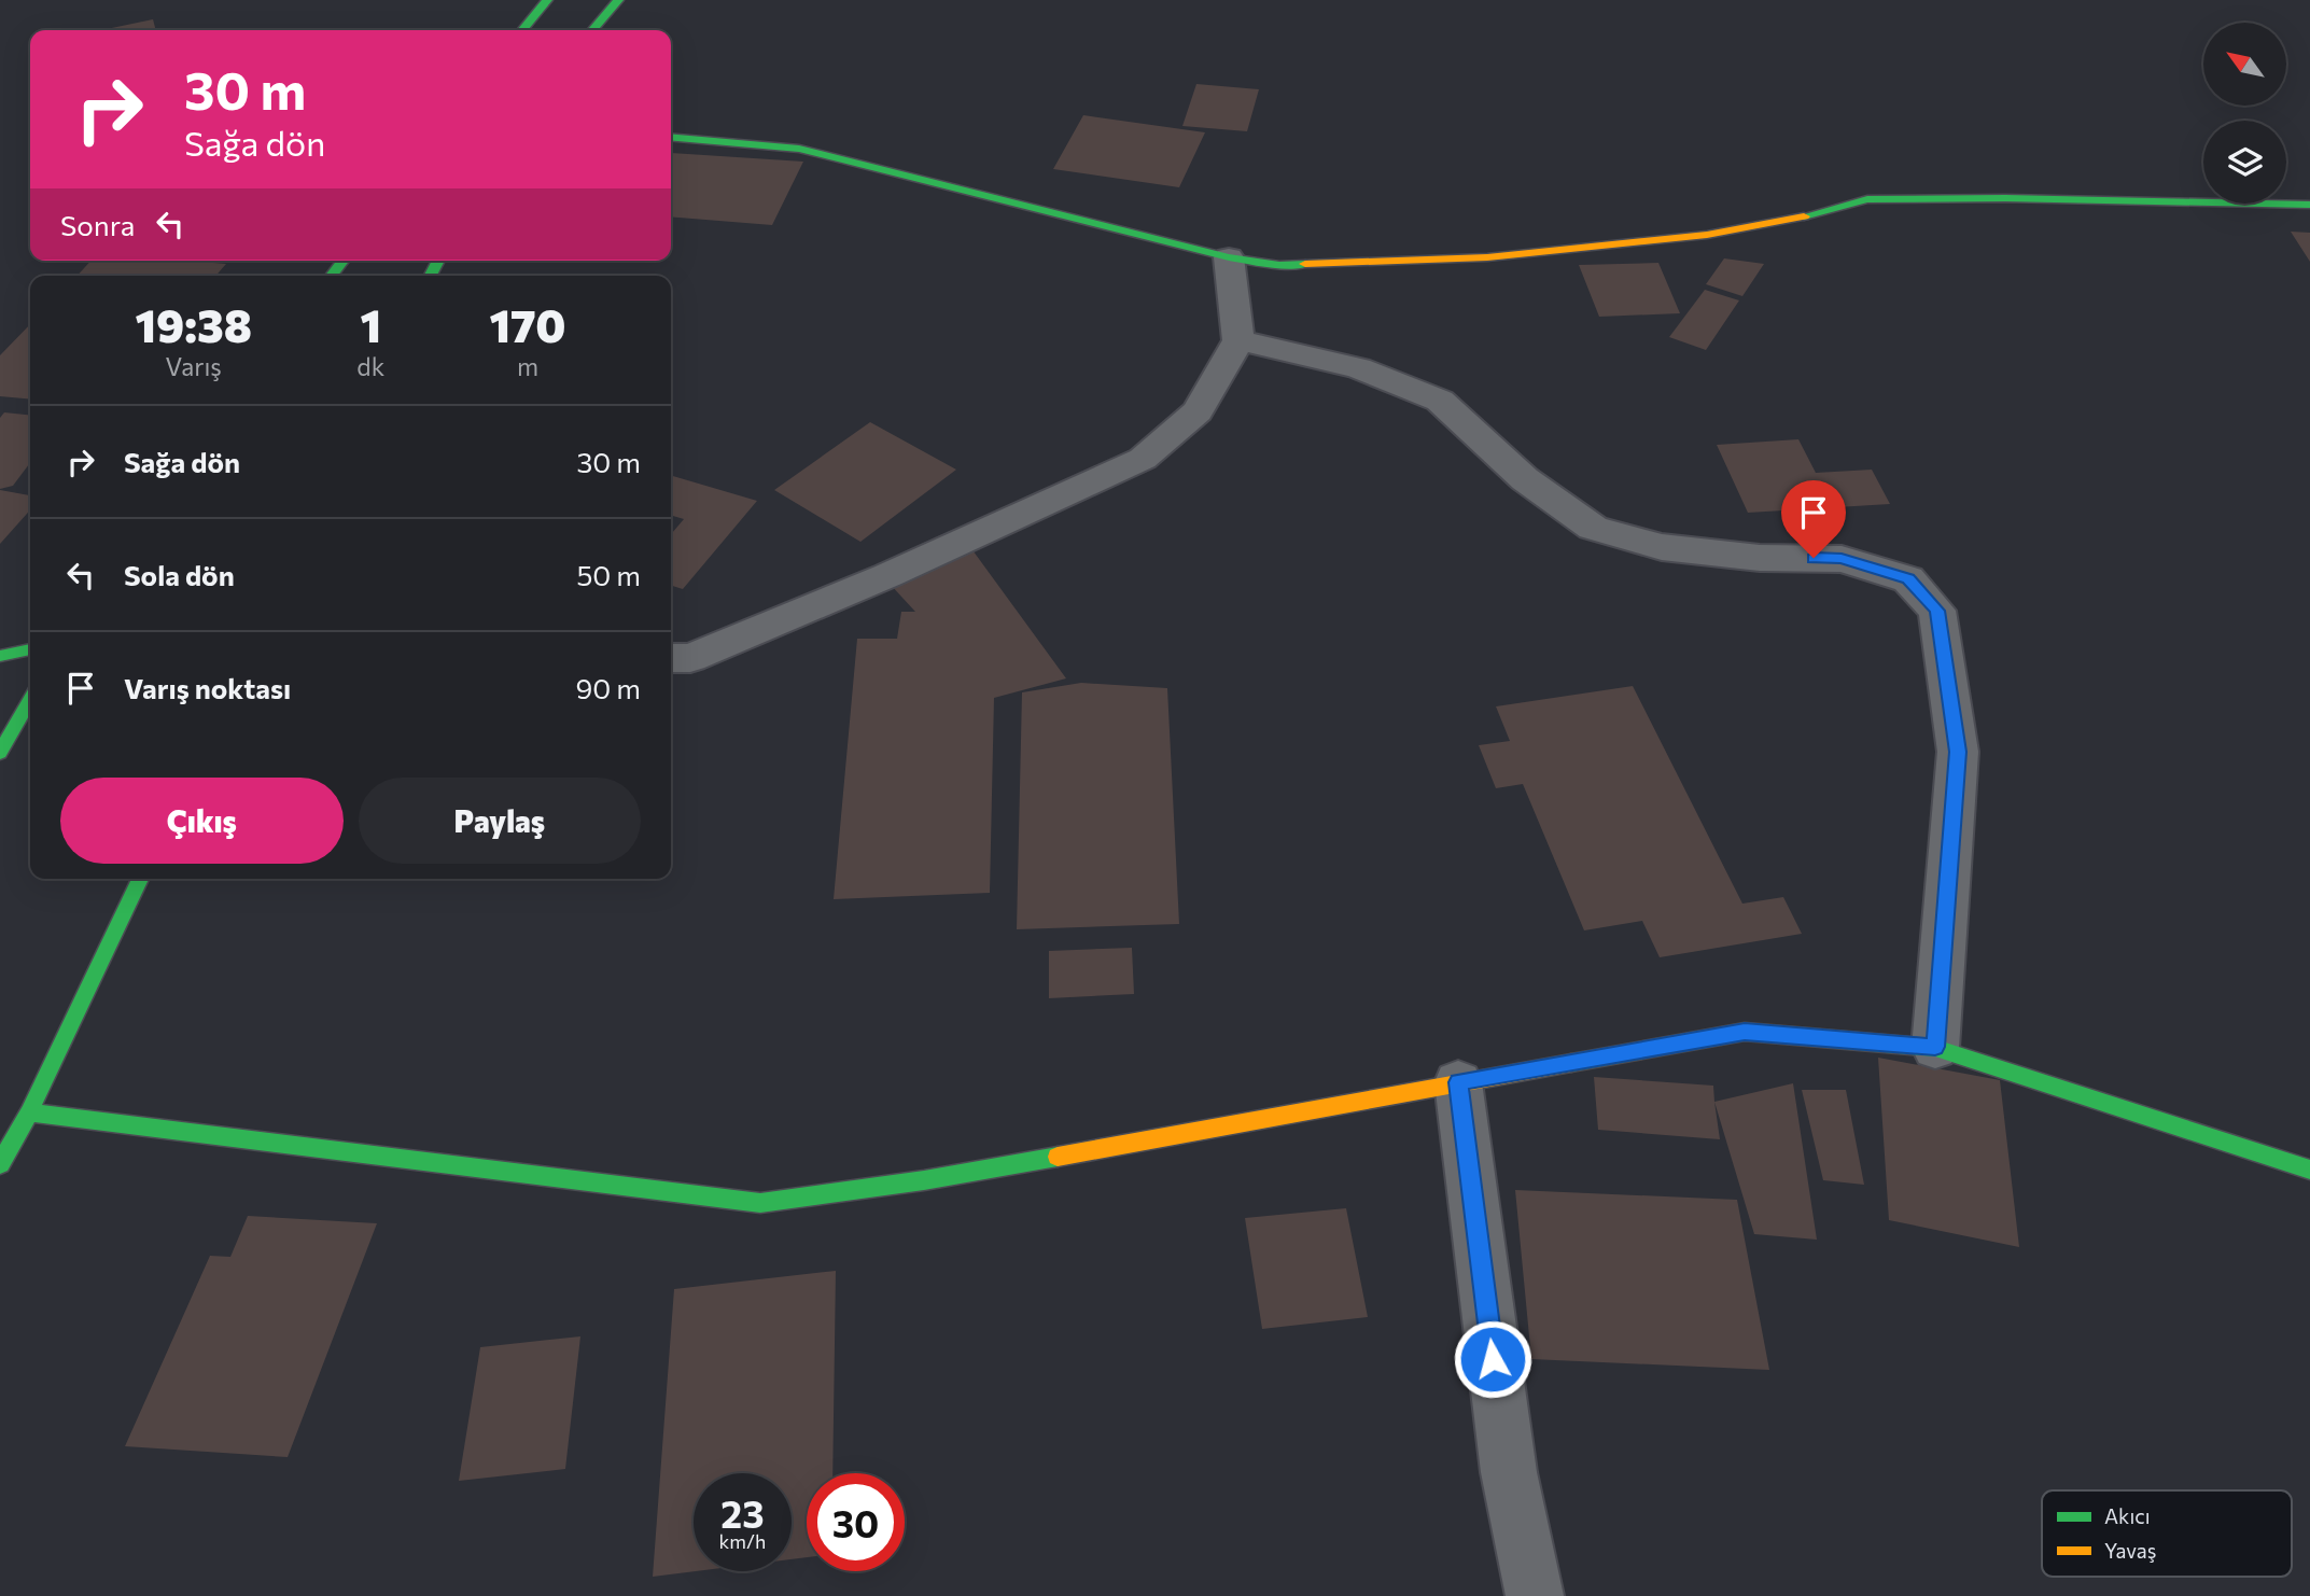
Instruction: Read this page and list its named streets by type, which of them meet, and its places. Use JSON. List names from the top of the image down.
{
  "legend": ["Akıcı", "Yavaş"],
  "north": "top left",
  "page": {
    "turn": ["30 m", "Sağa dön"],
    "then": "Sonra",
    "eta": [
      "19:38",
      "Varış",
      "1",
      "dk",
      "170",
      "m"
    ],
    "list": [
      {
        "name": "Sağa dön",
        "value": "30 m"
      },
      {
        "name": "Sola dön",
        "value": "50 m"
      },
      {
        "name": "Varış noktası",
        "value": "90 m"
      }
    ],
    "buttons": ["Çıkış", "Paylaş"],
    "speed": "23 km/h",
    "limit": "30"
  }
}
